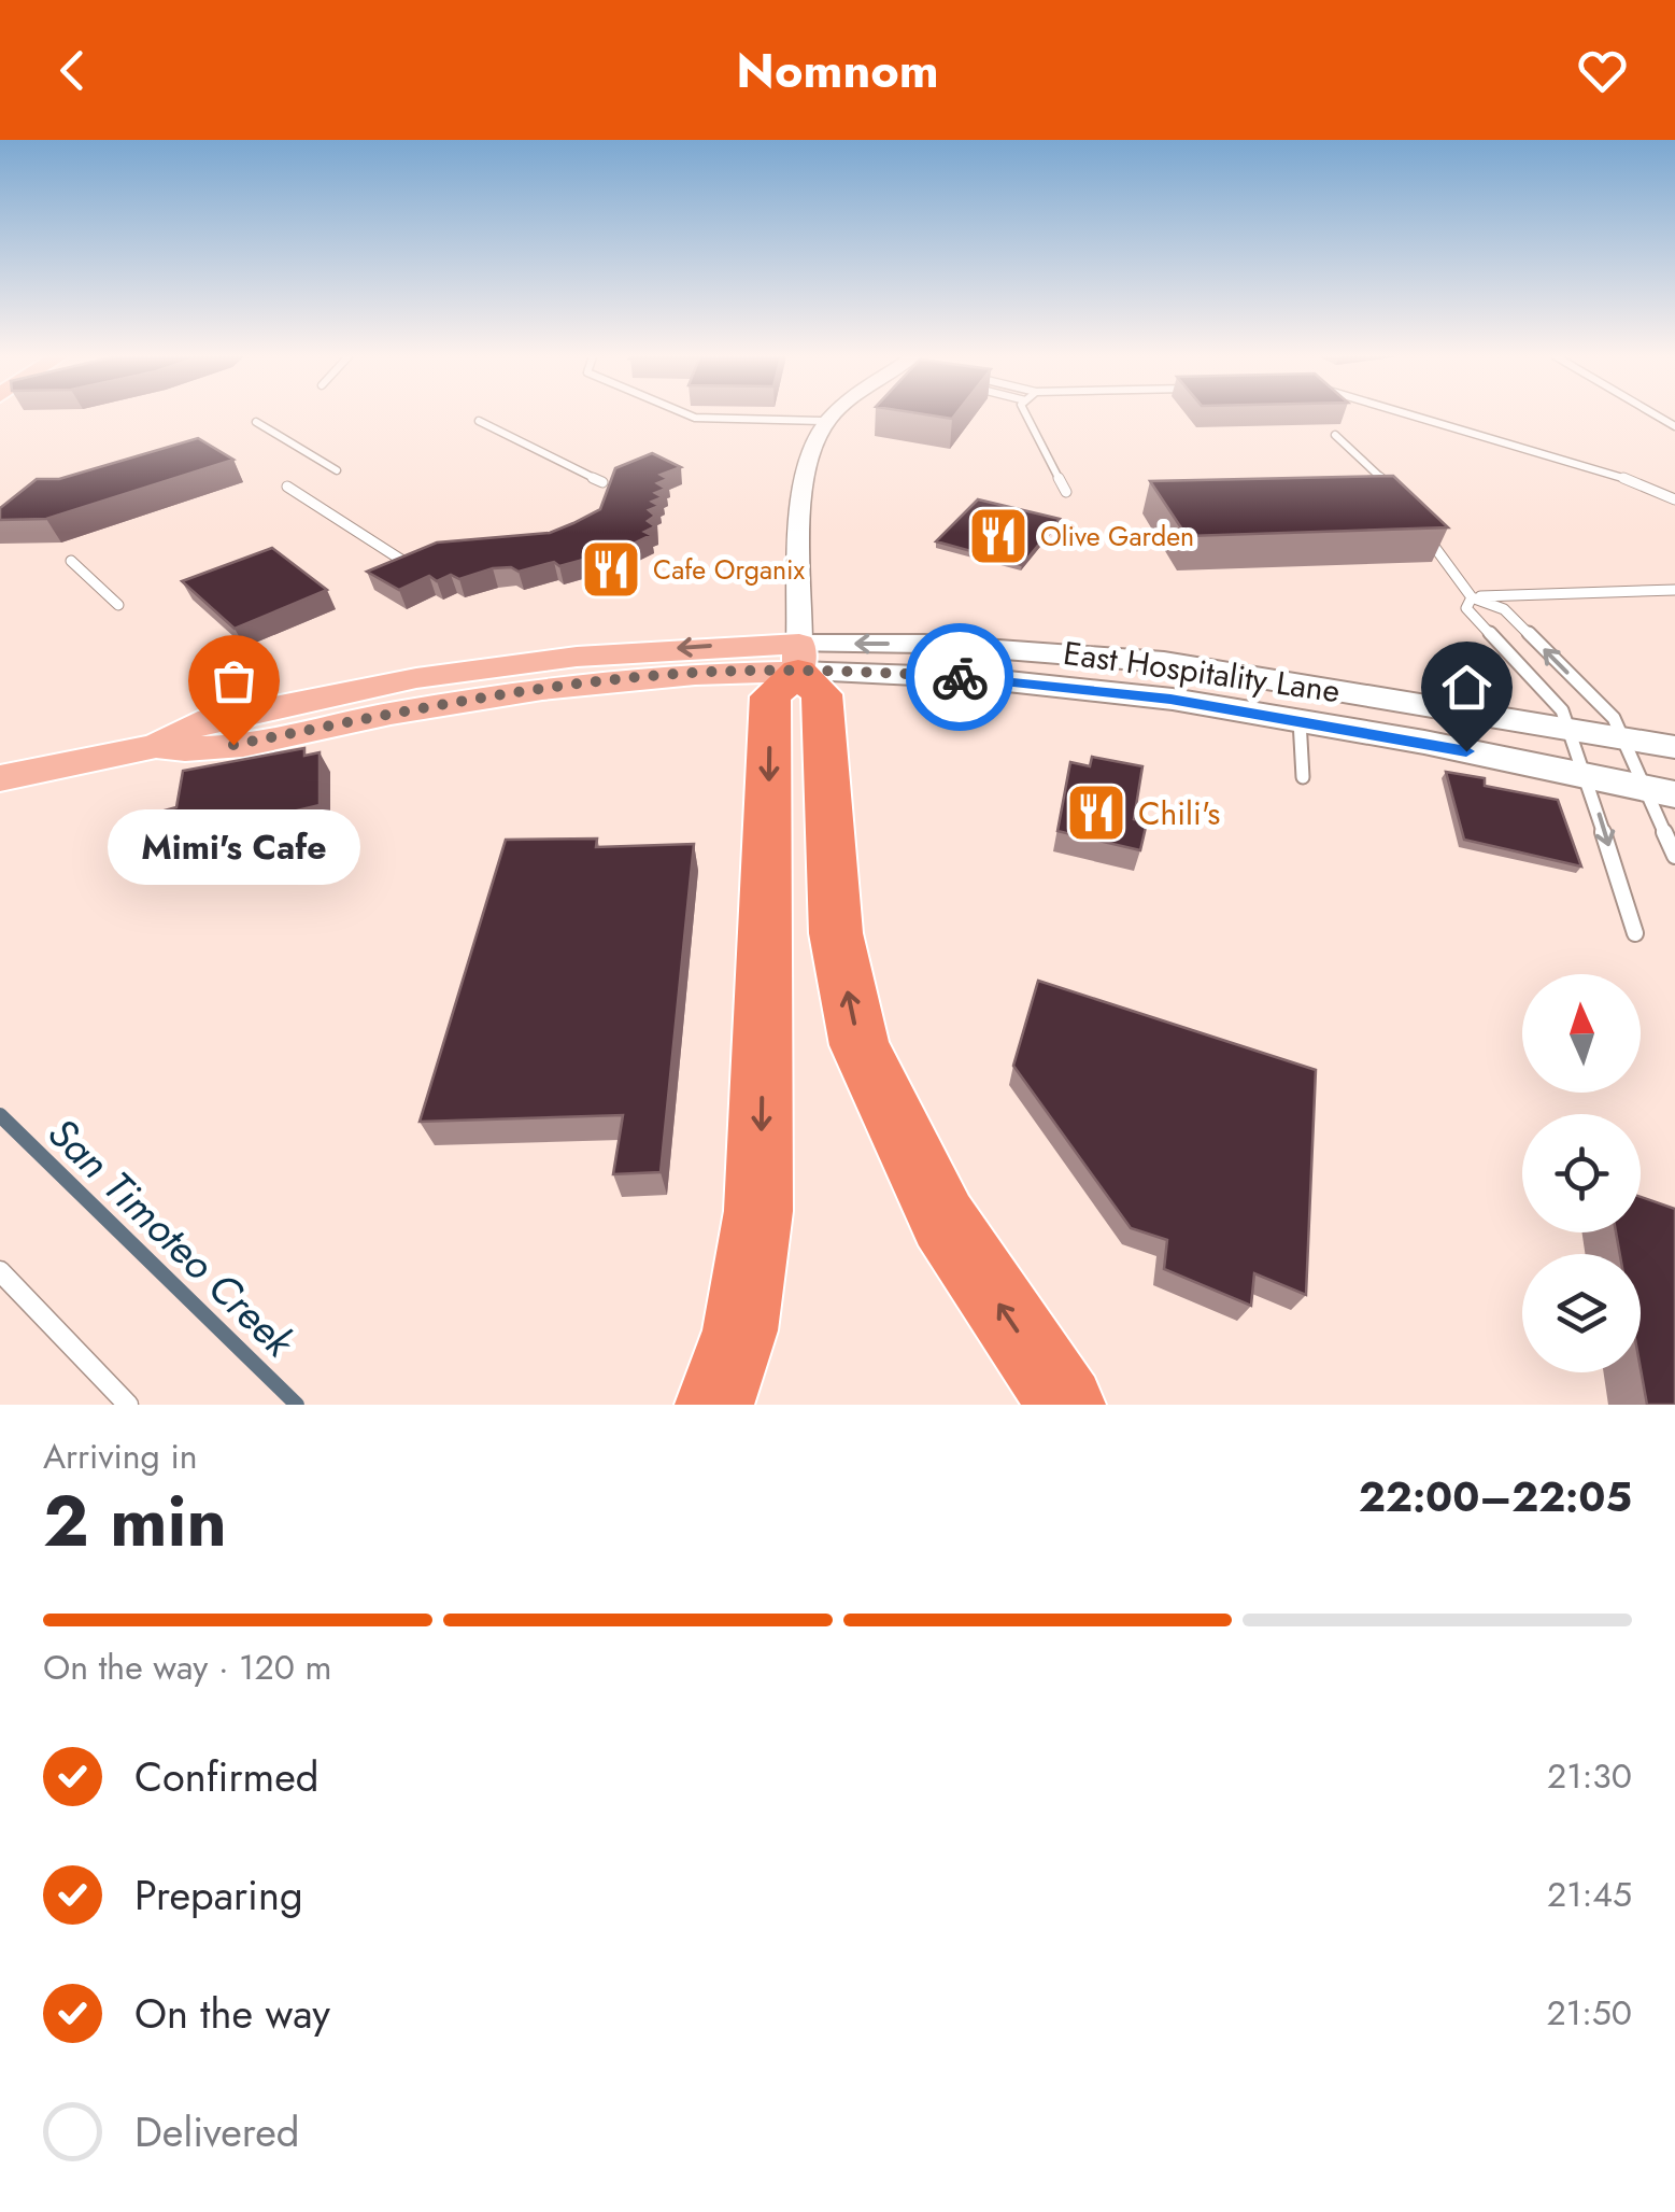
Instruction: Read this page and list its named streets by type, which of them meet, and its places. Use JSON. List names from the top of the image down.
{
  "streets": {
    "main road": ["East Hospitality Lane"]
  },
  "water": ["San Timoteo Creek"],
  "places": {
    "restaurant": ["Olive Garden", "Cafe Organix", "Chili's"],
    "other": ["Mimi's Cafe"]
  },
  "north": "top",
  "page": {
    "header": "Nomnom",
    "bubble": "Mimi's Cafe",
    "heading": ["2 min", "Arriving in", "22:00–22:05"],
    "bar": "On the way · 120 m",
    "list": [
      ["Confirmed", "21:30"],
      ["Preparing", "21:45"],
      ["On the way", "21:50"],
      "Delivered"
    ]
  }
}
